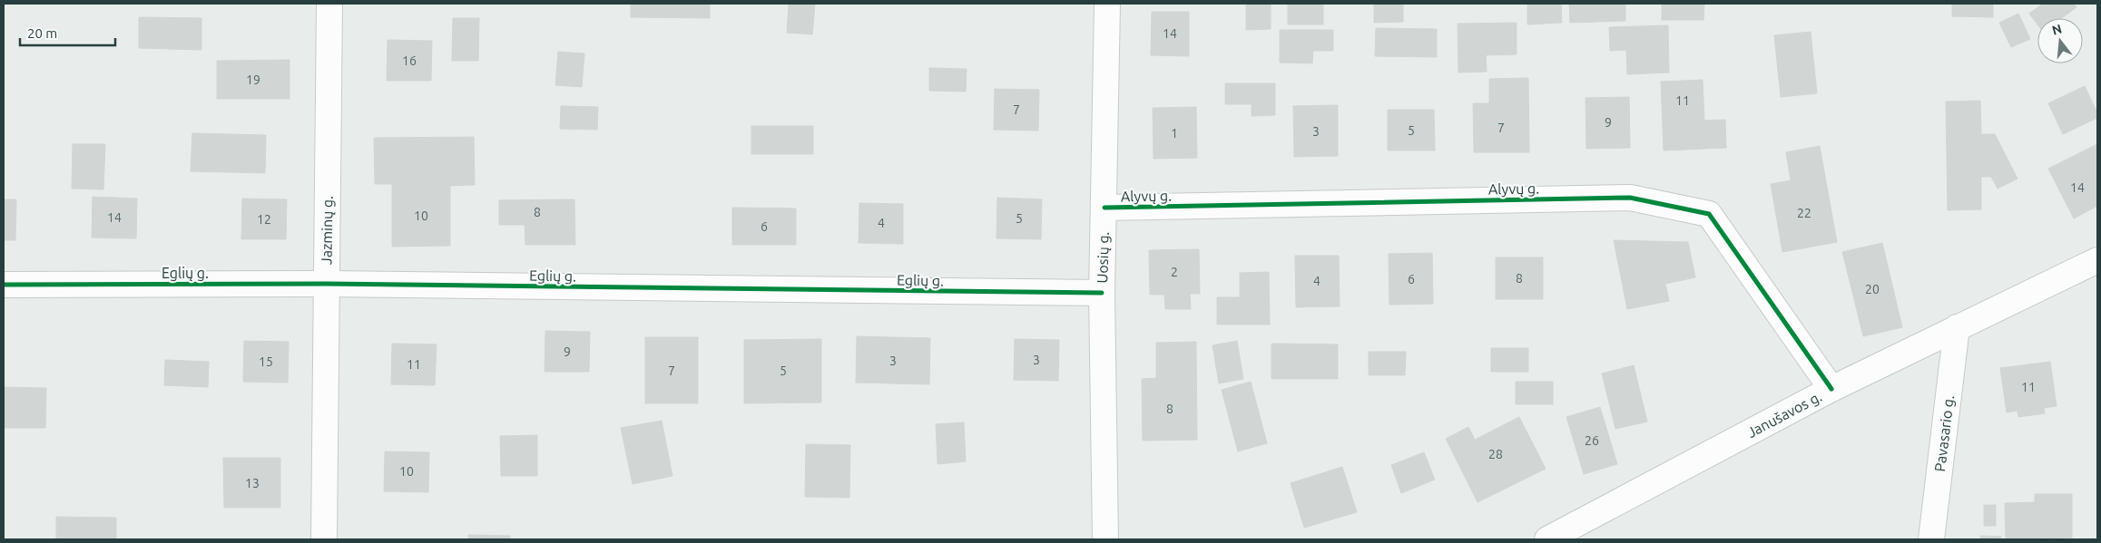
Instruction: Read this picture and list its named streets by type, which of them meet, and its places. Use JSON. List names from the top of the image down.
{
  "streets": {
    "street": [
      "Alyvų g.",
      "Jazminų g.",
      "Uosių g.",
      "Eglių g.",
      "Janušavos g.",
      "Pavasario g."
    ]
  },
  "crossings": [
    ["Alyvų g.", "Uosių g."],
    ["Alyvų g.", "Janušavos g."],
    ["Jazminų g.", "Eglių g."],
    ["Uosių g.", "Eglių g."],
    ["Janušavos g.", "Pavasario g."]
  ],
  "house_numbers": [
    "14",
    "16",
    "19",
    "11",
    "7",
    "9",
    "7",
    "5",
    "3",
    "1",
    "14",
    "8",
    "22",
    "10",
    "14",
    "5",
    "12",
    "4",
    "6",
    "2",
    "8",
    "6",
    "4",
    "20",
    "9",
    "3",
    "3",
    "15",
    "11",
    "7",
    "5",
    "11",
    "8",
    "26",
    "28",
    "10",
    "13"
  ],
  "scale_bar": "20 m",
  "north": "top"
}
